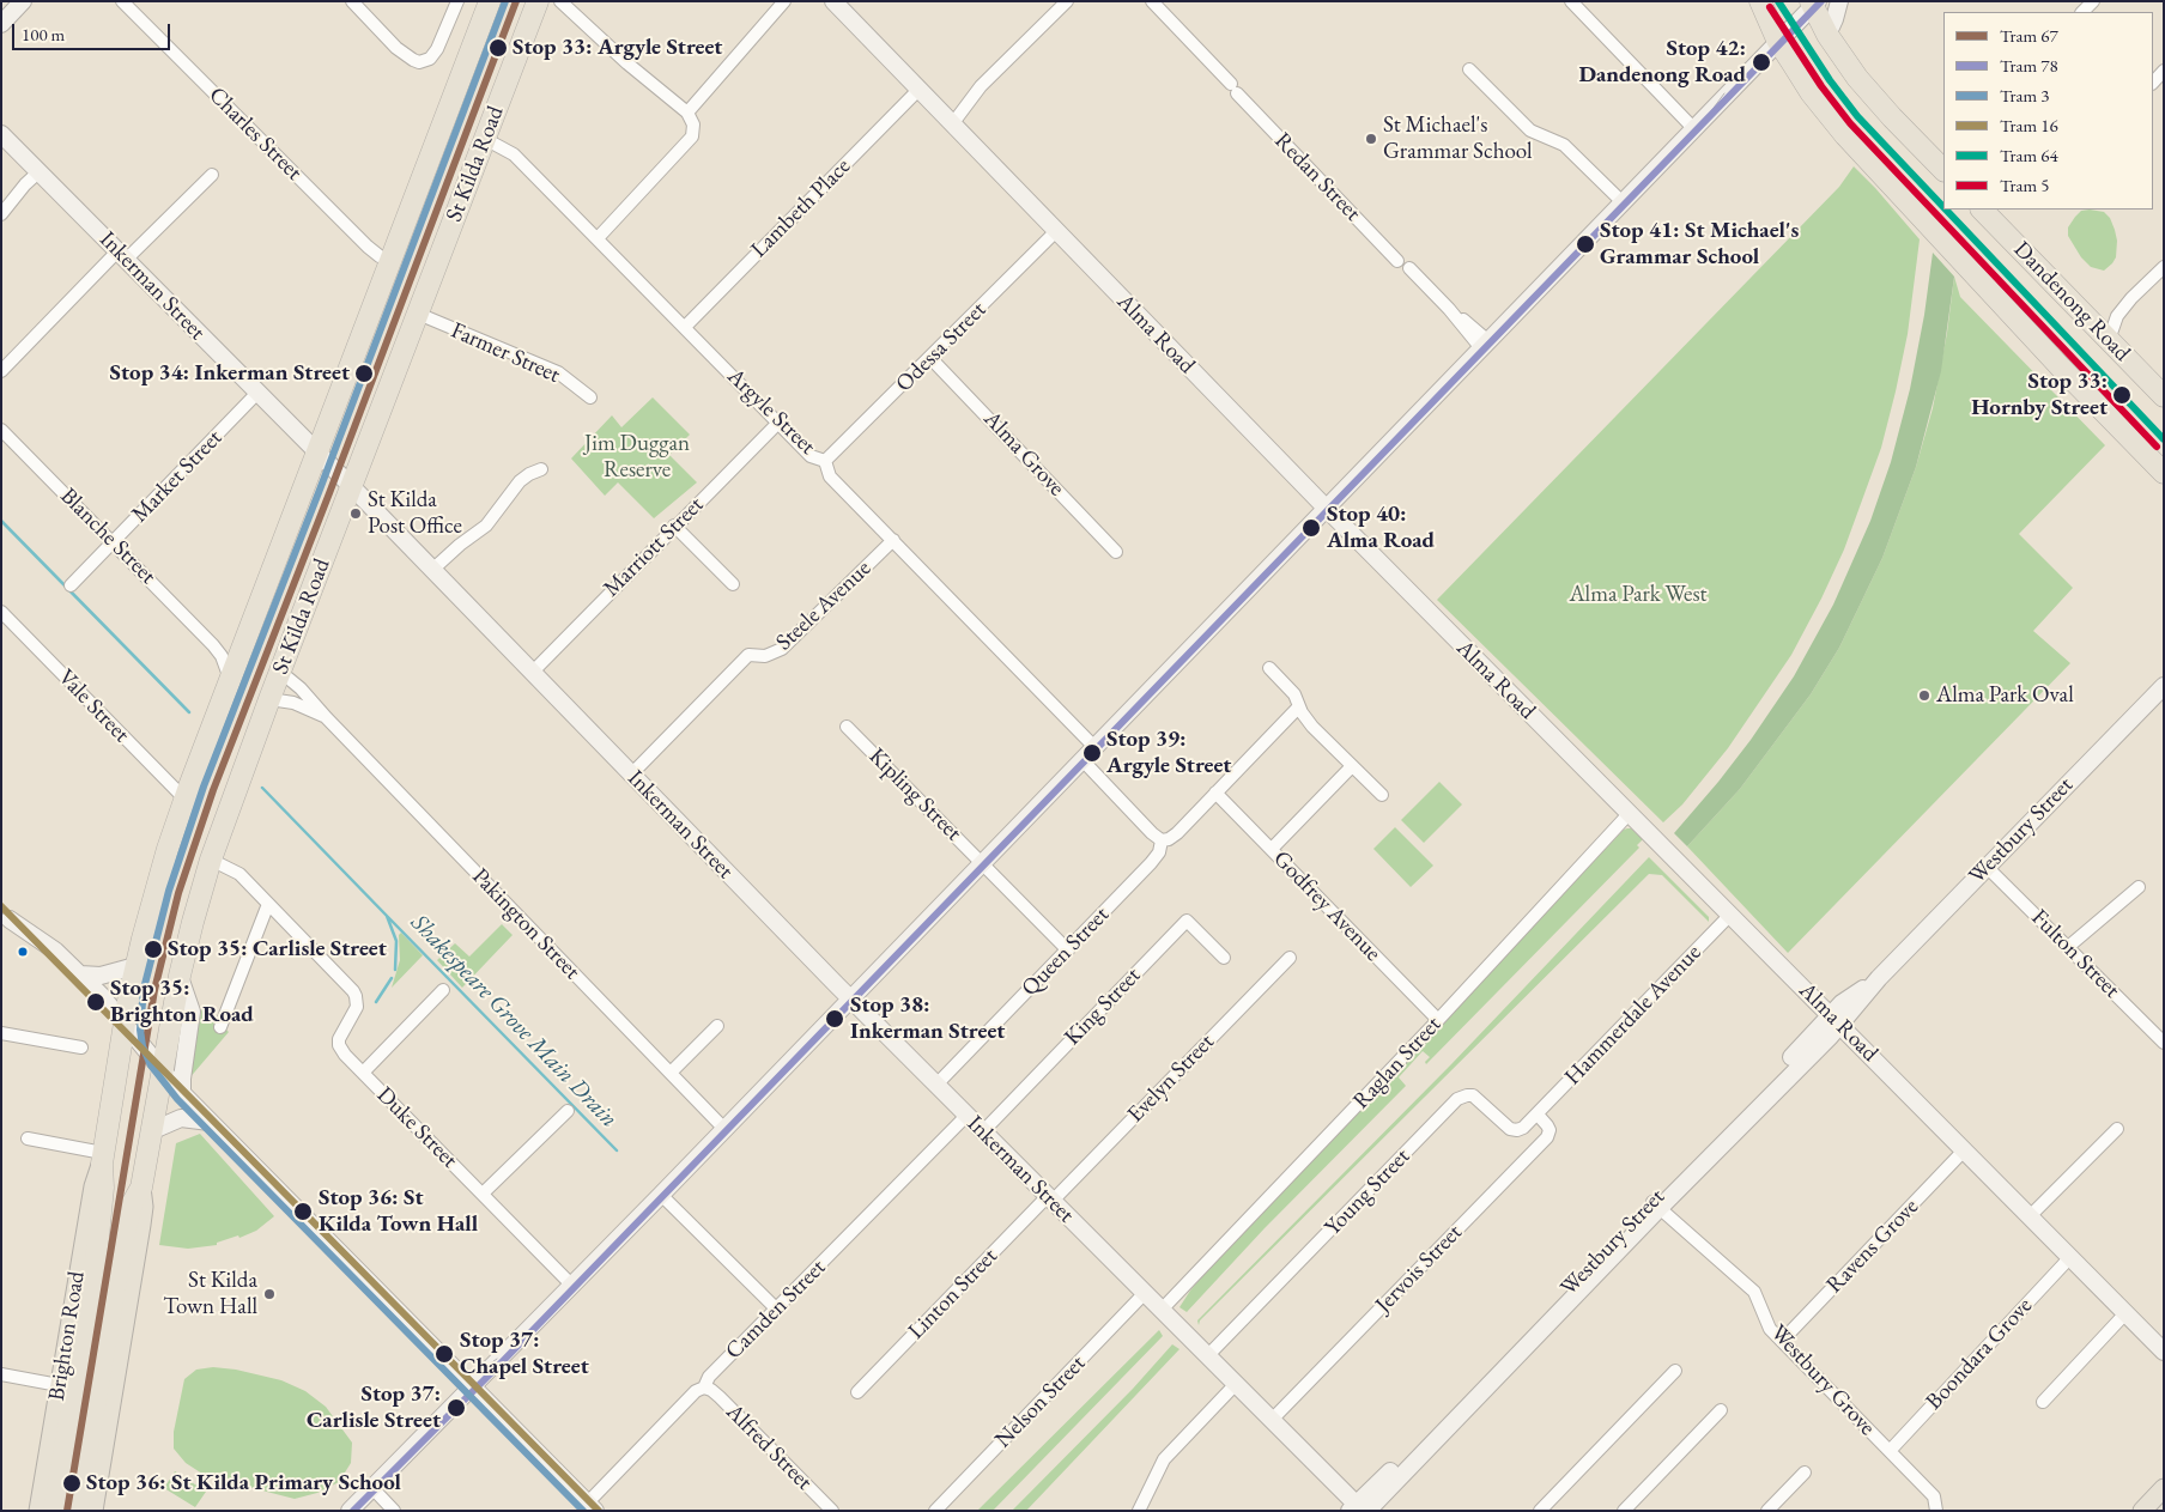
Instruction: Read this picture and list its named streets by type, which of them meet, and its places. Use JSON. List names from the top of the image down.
{
  "streets": {
    "highway": ["St Kilda Road", "Dandenong Road", "Brighton Road"],
    "street": [
      "Charles Street",
      "Redan Street",
      "Lambeth Place",
      "Inkerman Street",
      "Alma Road",
      "Odessa Street",
      "Farmer Street",
      "Argyle Street",
      "Alma Grove",
      "Market Street",
      "Blanche Street",
      "Marriott Street",
      "Steele Avenue",
      "Vale Street",
      "Kipling Street",
      "Westbury Street",
      "Godfrey Avenue",
      "Pakington Street",
      "Queen Street",
      "Fulton Street",
      "King Street",
      "Hammerdale Avenue",
      "Raglan Street",
      "Evelyn Street",
      "Duke Street",
      "Young Street",
      "Ravens Grove",
      "Jervois Street",
      "Linton Street",
      "Camden Street",
      "Boondara Grove",
      "Westbury Grove",
      "Nelson Street",
      "Alfred Street"
    ]
  },
  "crossings": [
    ["Charles Street", "St Kilda Road"],
    ["St Kilda Road", "Inkerman Street"],
    ["St Kilda Road", "Farmer Street"],
    ["St Kilda Road", "Argyle Street"],
    ["St Kilda Road", "Blanche Street"],
    ["St Kilda Road", "Vale Street"],
    ["St Kilda Road", "Pakington Street"],
    ["St Kilda Road", "Brighton Road"],
    ["Lambeth Place", "Alma Road"],
    ["Lambeth Place", "Argyle Street"],
    ["Inkerman Street", "Market Street"],
    ["Inkerman Street", "Marriott Street"],
    ["Inkerman Street", "Steele Avenue"],
    ["Inkerman Street", "Westbury Street"],
    ["Inkerman Street", "Queen Street"],
    ["Inkerman Street", "King Street"],
    ["Inkerman Street", "Raglan Street"],
    ["Inkerman Street", "Evelyn Street"],
    ["Inkerman Street", "Young Street"],
    ["Inkerman Street", "Jervois Street"],
    ["Inkerman Street", "Linton Street"],
    ["Inkerman Street", "Camden Street"],
    ["Inkerman Street", "Nelson Street"],
    ["Alma Road", "Odessa Street"],
    ["Alma Road", "Westbury Street"],
    ["Alma Road", "Hammerdale Avenue"],
    ["Alma Road", "Raglan Street"],
    ["Alma Road", "Ravens Grove"],
    ["Alma Road", "Boondara Grove"],
    ["Odessa Street", "Argyle Street"],
    ["Odessa Street", "Alma Grove"],
    ["Argyle Street", "Marriott Street"],
    ["Argyle Street", "Steele Avenue"],
    ["Market Street", "Blanche Street"],
    ["Kipling Street", "Queen Street"],
    ["Westbury Street", "Fulton Street"],
    ["Westbury Street", "Westbury Grove"],
    ["Godfrey Avenue", "Raglan Street"],
    ["Hammerdale Avenue", "Young Street"],
    ["Hammerdale Avenue", "Jervois Street"],
    ["Evelyn Street", "Linton Street"],
    ["Young Street", "Jervois Street"],
    ["Ravens Grove", "Westbury Grove"],
    ["Camden Street", "Alfred Street"],
    ["Boondara Grove", "Westbury Grove"]
  ],
  "water": ["Shakespeare Grove Main Drain"],
  "parks": ["Jim Duggan Reserve", "Alma Park West"],
  "places": [
    "Stop 33: Argyle Street",
    "Stop 42: Dandenong Road",
    "St Michael's Grammar School",
    "Stop 41: St Michael's Grammar School",
    "Stop 34: Inkerman Street",
    "Stop 33: Hornby Street",
    "St Kilda Post Office",
    "Stop 40: Alma Road",
    "Alma Park Oval",
    "Stop 39: Argyle Street",
    "Stop 35: Carlisle Street",
    "Stop 35: Brighton Road",
    "Stop 38: Inkerman Street",
    "Stop 36: St Kilda Town Hall",
    "St Kilda Town Hall",
    "Stop 37: Chapel Street",
    "Stop 37: Carlisle Street",
    "Stop 36: St Kilda Primary School"
  ],
  "lines": [
    "tram line 67",
    "tram line 78",
    "tram line 3",
    "tram line 64",
    "tram line 5",
    "tram line 16"
  ],
  "legend": [
    "Tram 67",
    "Tram 78",
    "Tram 3",
    "Tram 16",
    "Tram 64",
    "Tram 5"
  ],
  "scale_bar": "100 m"
}
